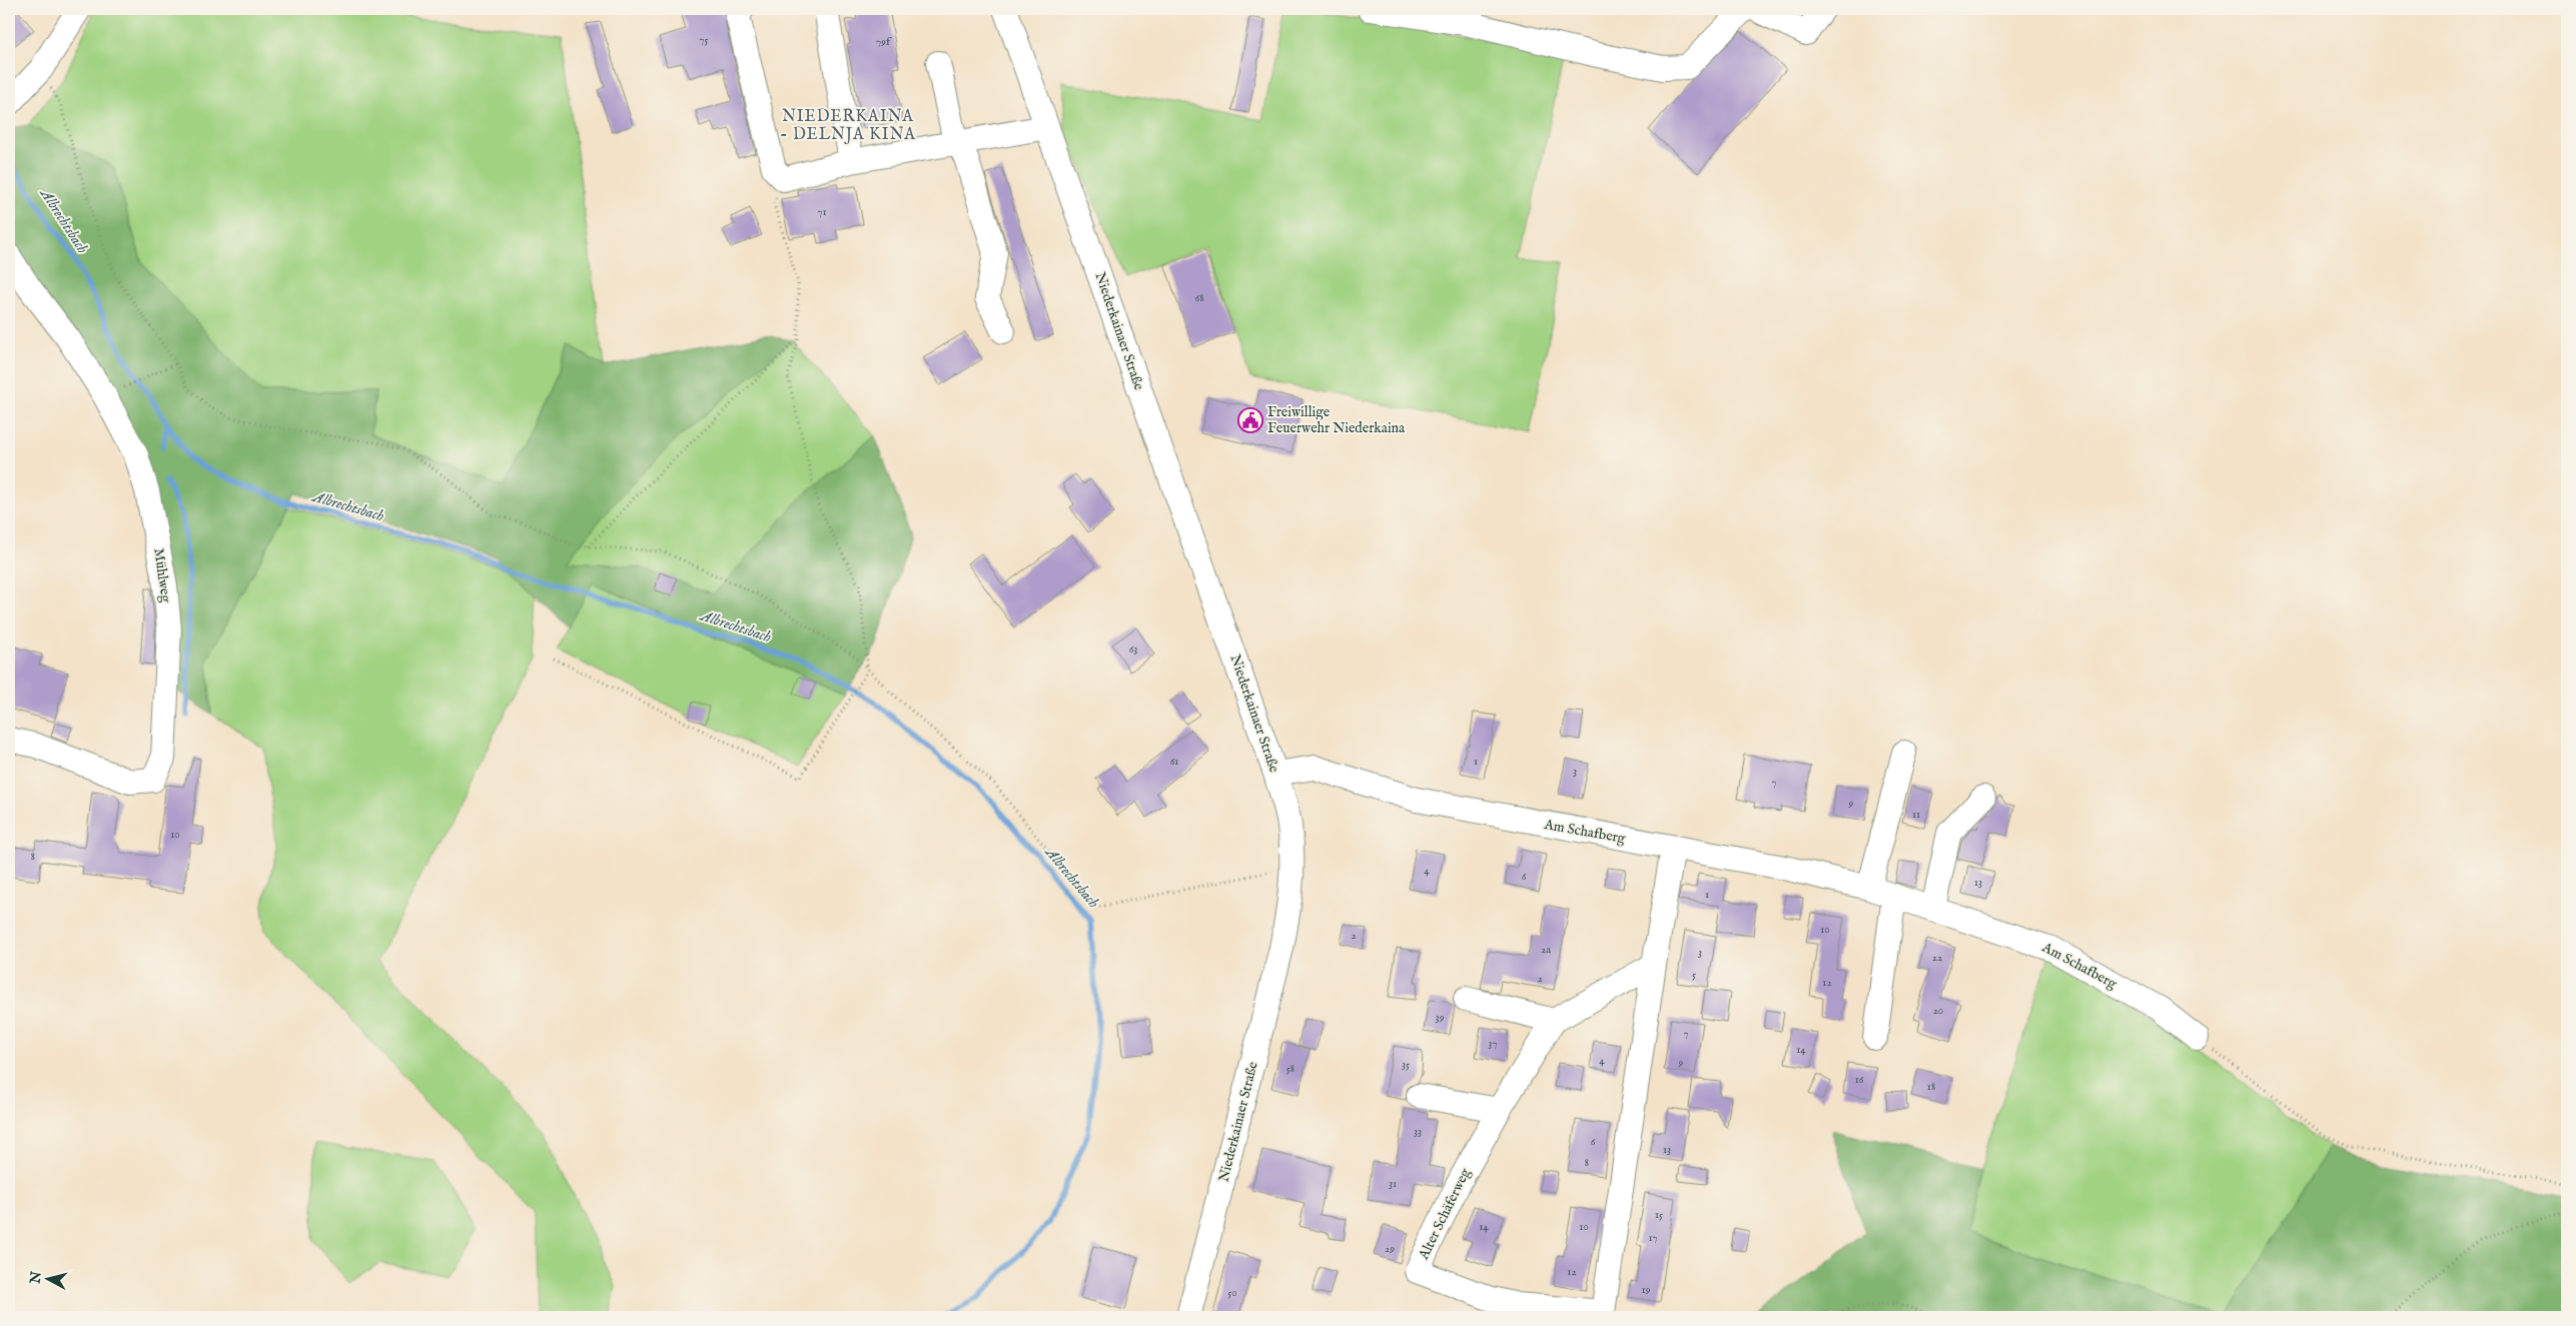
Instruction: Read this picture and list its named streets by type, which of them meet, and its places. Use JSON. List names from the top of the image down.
{
  "streets": {
    "street": [
      "Niederkainaer Straße",
      "Mühlweg",
      "Am Schafberg",
      "Alter Schäferweg"
    ]
  },
  "crossings": [
    ["Niederkainaer Straße", "Am Schafberg"],
    ["Am Schafberg", "Alter Schäferweg"]
  ],
  "districts": ["NIEDERKAINA - DELNJA KINA"],
  "water": ["Albrechtsbach"],
  "places": {
    "public building": ["Freiwillige Feuerwehr Niederkaina"]
  },
  "house_numbers": [
    "75",
    "79f",
    "71",
    "68",
    "63",
    "61",
    "1",
    "3",
    "7",
    "9",
    "11",
    "10",
    "8",
    "4",
    "6",
    "13",
    "1",
    "10",
    "2",
    "2a",
    "3",
    "22",
    "5",
    "2",
    "12",
    "20",
    "39",
    "7",
    "37",
    "14",
    "4",
    "9",
    "35",
    "58",
    "16",
    "18",
    "33",
    "6",
    "13",
    "8",
    "31",
    "15",
    "14",
    "10",
    "17",
    "29",
    "12",
    "19",
    "50"
  ],
  "north": "left"
}
